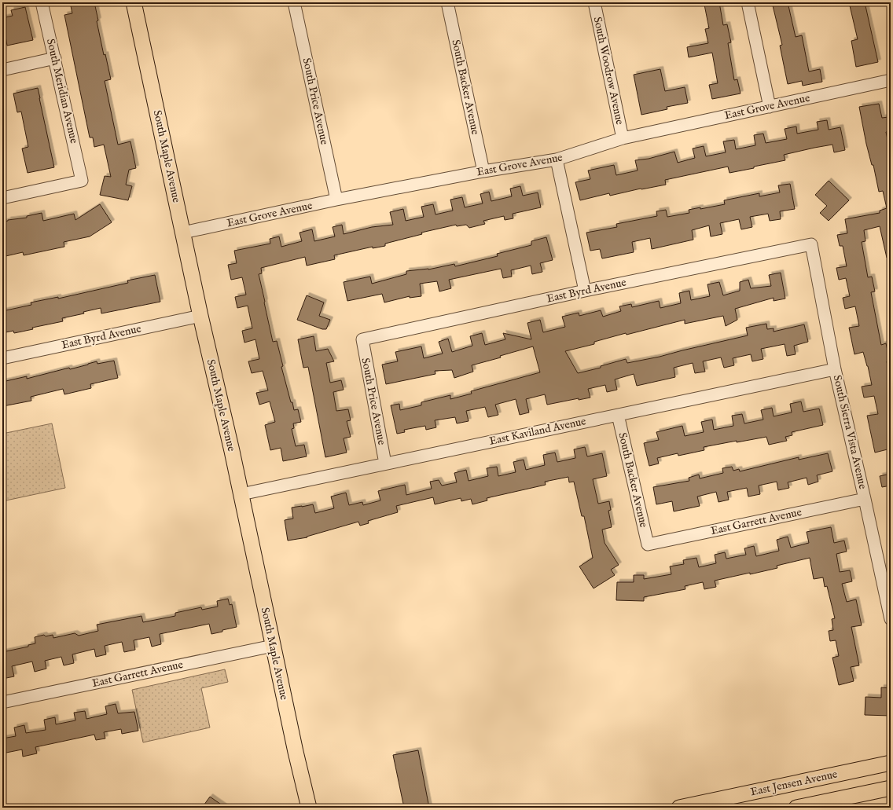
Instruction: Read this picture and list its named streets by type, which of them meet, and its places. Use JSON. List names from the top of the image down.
{
  "streets": {
    "main road": ["South Maple Avenue", "East Jensen Avenue"],
    "street": [
      "South Woodrow Avenue",
      "South Backer Avenue",
      "South Meridian Avenue",
      "South Price Avenue",
      "East Grove Avenue",
      "East Byrd Avenue",
      "East Kaviland Avenue",
      "South Sierra Vista Avenue",
      "East Garrett Avenue"
    ]
  },
  "crossings": [
    ["South Woodrow Avenue", "East Grove Avenue"],
    ["South Backer Avenue", "East Grove Avenue"],
    ["South Backer Avenue", "East Kaviland Avenue"],
    ["South Backer Avenue", "East Garrett Avenue"],
    ["South Price Avenue", "East Grove Avenue"],
    ["South Price Avenue", "East Byrd Avenue"],
    ["South Price Avenue", "East Kaviland Avenue"],
    ["East Grove Avenue", "South Maple Avenue"],
    ["South Maple Avenue", "East Byrd Avenue"],
    ["South Maple Avenue", "East Kaviland Avenue"],
    ["South Maple Avenue", "East Garrett Avenue"],
    ["East Byrd Avenue", "South Sierra Vista Avenue"],
    ["East Kaviland Avenue", "South Sierra Vista Avenue"],
    ["South Sierra Vista Avenue", "East Garrett Avenue"]
  ]
}
